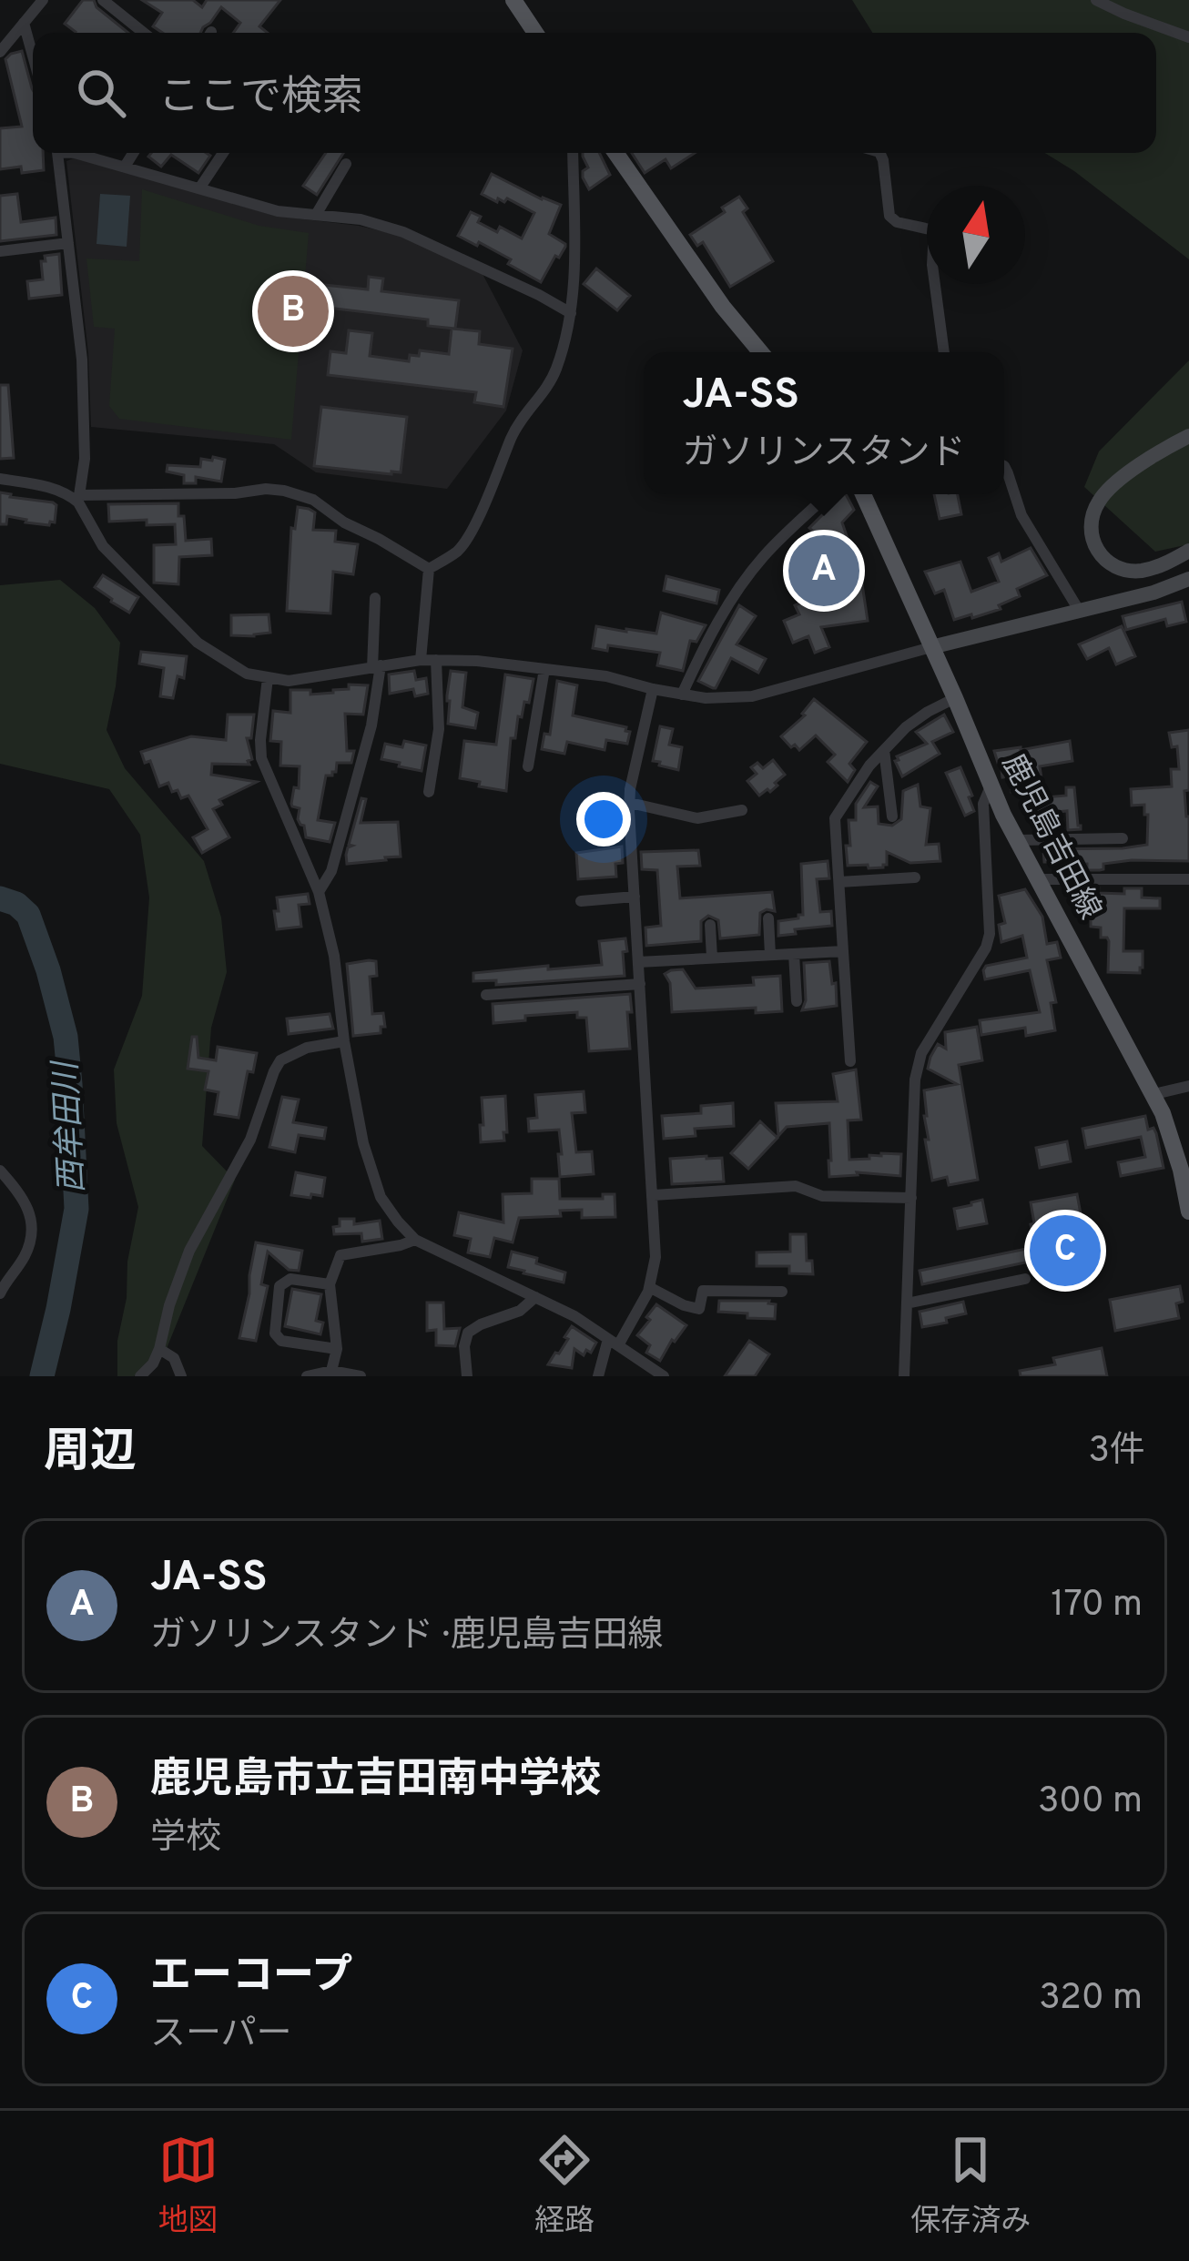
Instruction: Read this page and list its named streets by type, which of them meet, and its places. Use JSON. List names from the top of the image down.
{
  "streets": {
    "main road": ["鹿児島吉田線"]
  },
  "water": ["西牟田川"],
  "north": "top",
  "page": {
    "search": "ここで検索",
    "pins": ["B", "A", "C"],
    "popup": ["JA-SS", "ガソリンスタンド"],
    "heading": ["周辺", "3件"],
    "list": [
      {
        "mark": "A",
        "name": "JA-SS",
        "note": "ガソリンスタンド · 鹿児島吉田線",
        "value": "170 m"
      },
      {
        "mark": "B",
        "name": "鹿児島市立吉田南中学校",
        "note": "学校",
        "value": "300 m"
      },
      {
        "mark": "C",
        "name": "エーコープ",
        "note": "スーパー",
        "value": "320 m"
      }
    ],
    "nav": ["地図", "経路", "保存済み"]
  }
}
